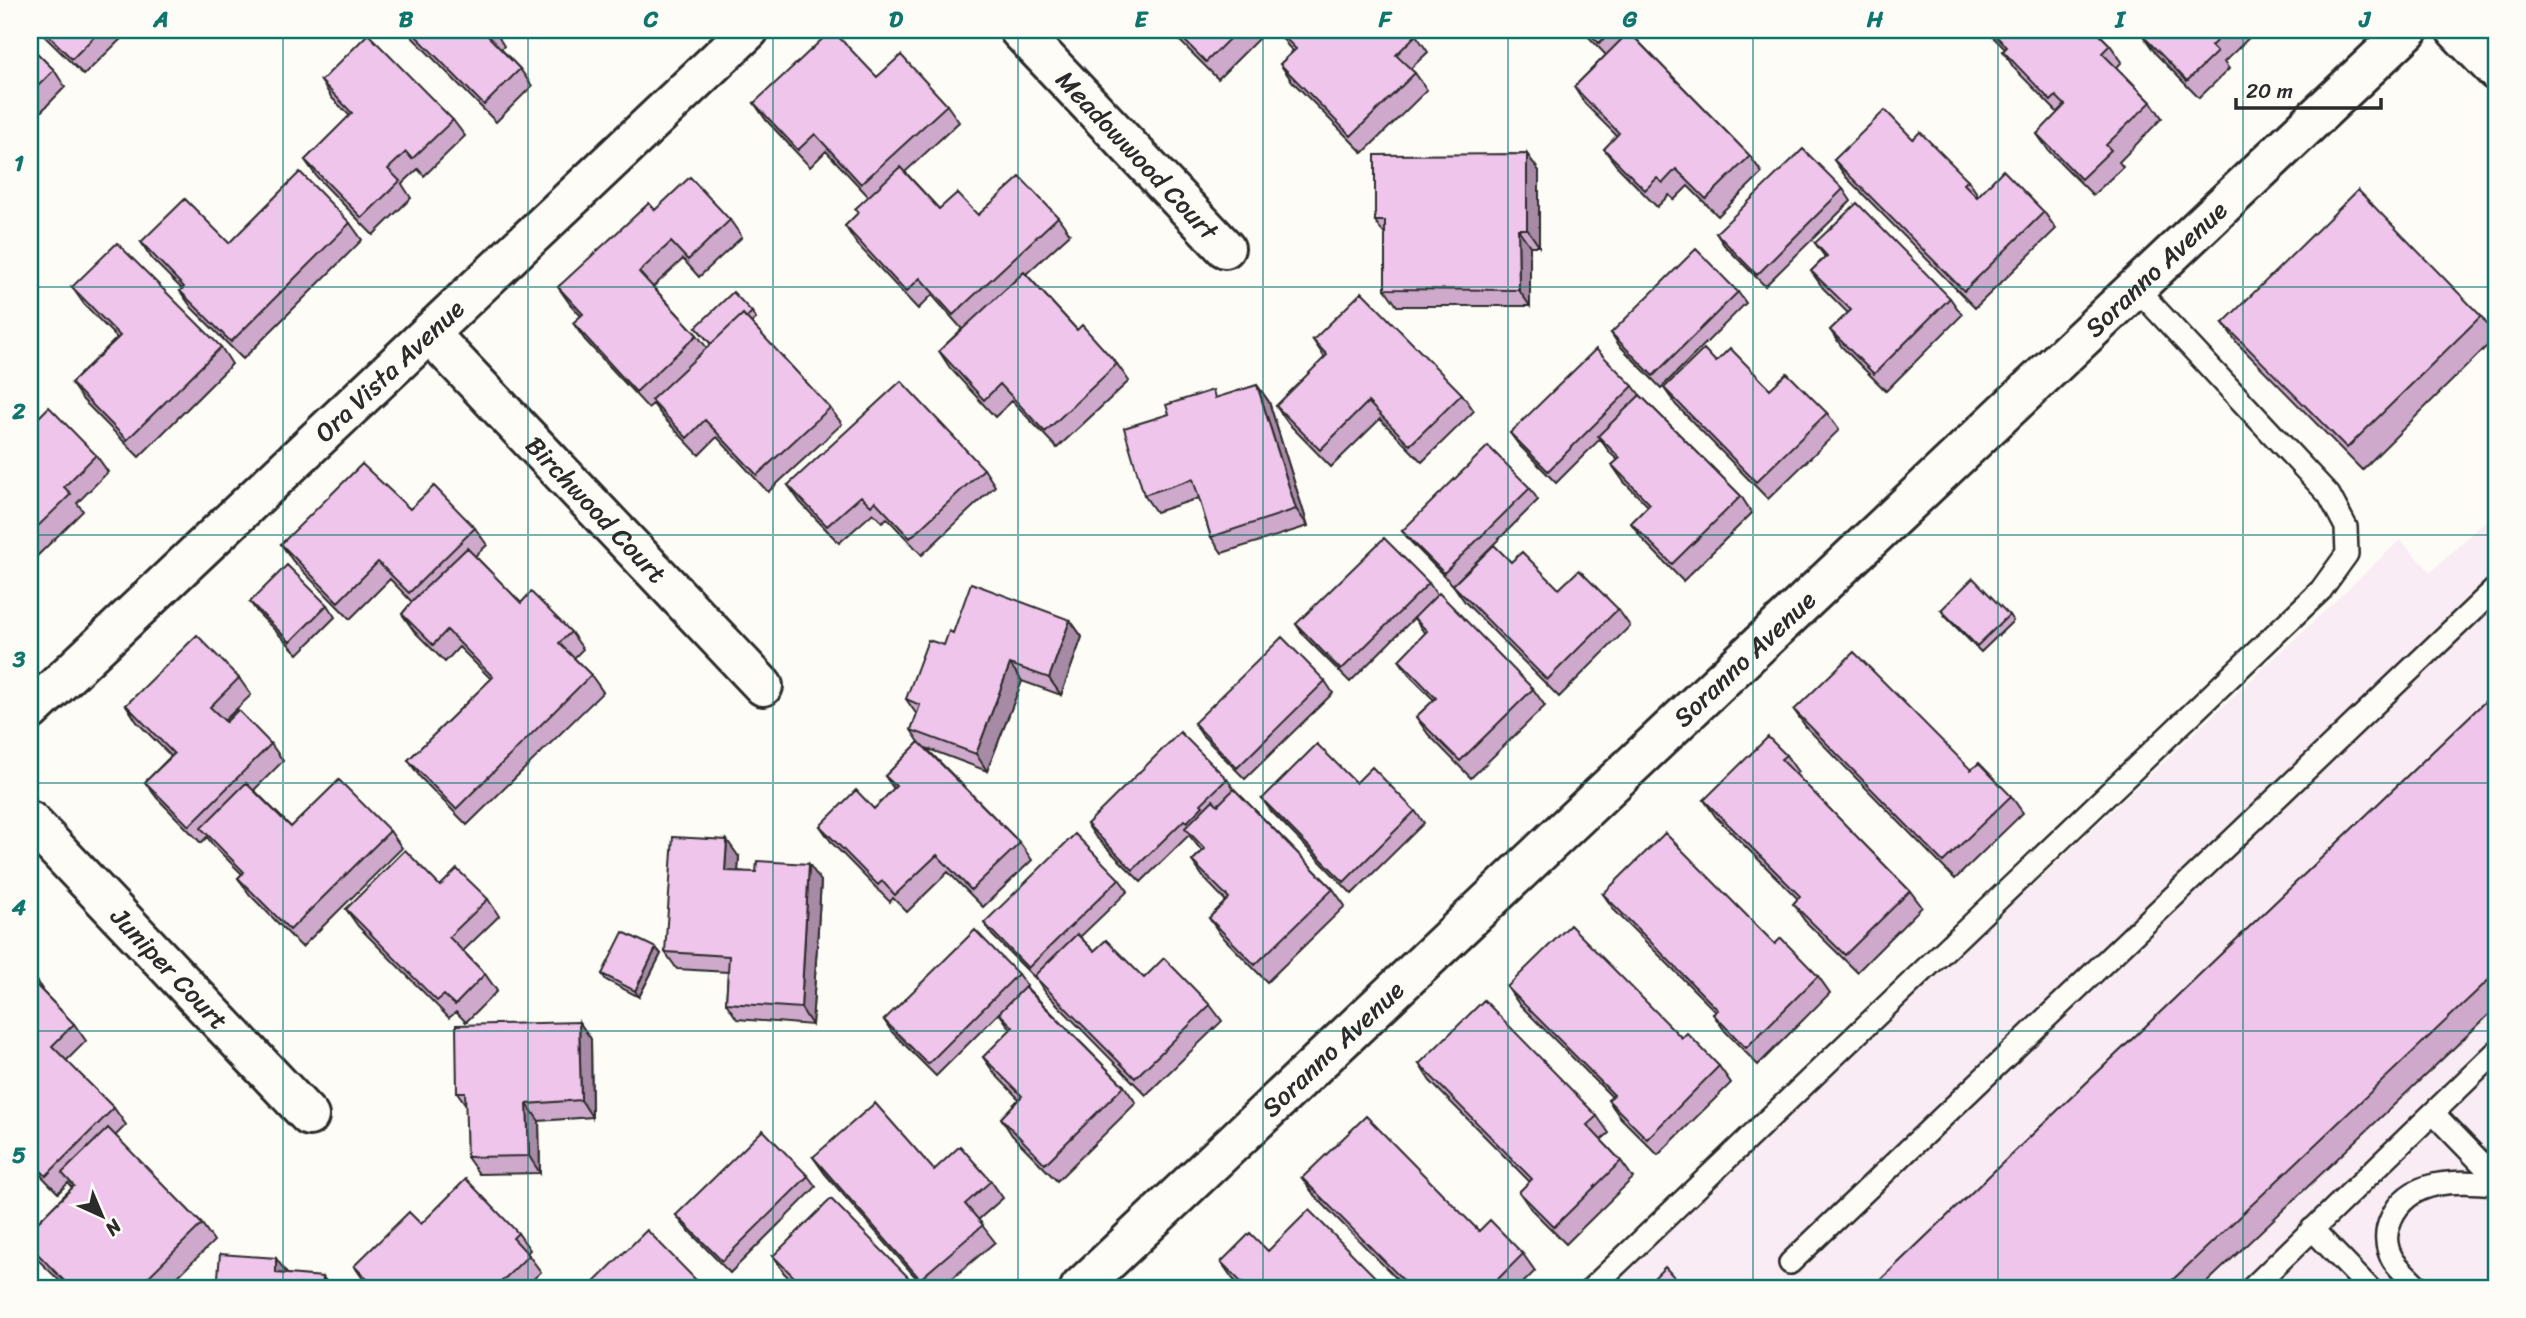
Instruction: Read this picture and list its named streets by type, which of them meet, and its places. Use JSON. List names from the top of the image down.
{
  "streets": {
    "street": [
      "Meadowwood Court",
      "Soranno Avenue",
      "Ora Vista Avenue",
      "Birchwood Court",
      "Juniper Court"
    ]
  },
  "crossings": [
    ["Ora Vista Avenue", "Birchwood Court"]
  ],
  "scale_bar": "20 m",
  "north": "bottom right",
  "grid": {
    "columns": [
      "A",
      "B",
      "C",
      "D",
      "E",
      "F",
      "G",
      "H",
      "I",
      "J"
    ],
    "rows": [
      "1",
      "2",
      "3",
      "4",
      "5"
    ]
  }
}
